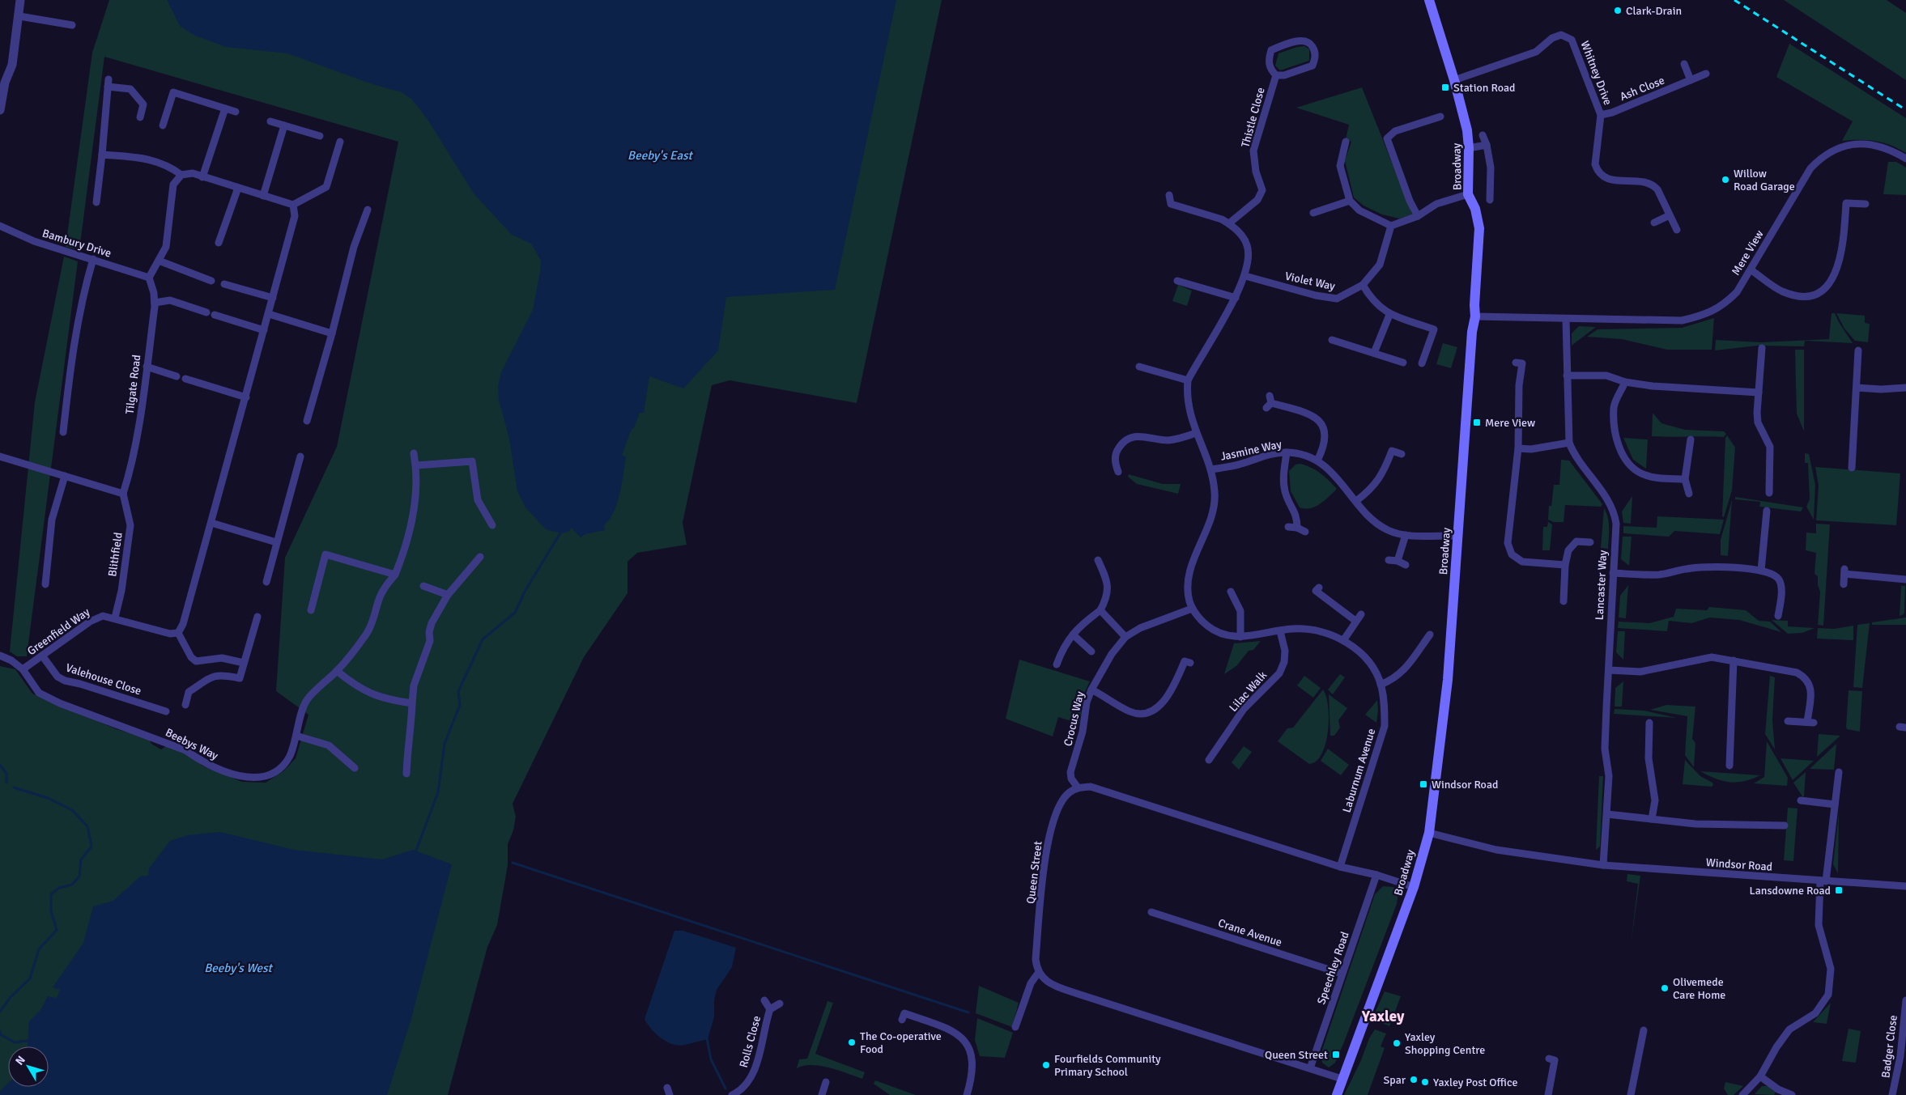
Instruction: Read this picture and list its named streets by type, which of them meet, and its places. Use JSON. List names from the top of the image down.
{
  "streets": {
    "main road": ["Broadway"],
    "street": [
      "Whitney Drive",
      "Ash Close",
      "Thistle Close",
      "Bambury Drive",
      "Mere View",
      "Violet Way",
      "Tilgate Road",
      "Jasmine Way",
      "Blithfield",
      "Lancaster Way",
      "Greenfield Way",
      "Valehouse Close",
      "Lilac Walk",
      "Crocus Way",
      "Beebys Way",
      "Laburnum Avenue",
      "Windsor Road",
      "Queen Street",
      "Crane Avenue",
      "Speechley Road",
      "Rolls Close",
      "Badger Close"
    ]
  },
  "crossings": [
    ["Whitney Drive", "Ash Close"],
    ["Whitney Drive", "Broadway"],
    ["Broadway", "Mere View"],
    ["Broadway", "Windsor Road"],
    ["Bambury Drive", "Tilgate Road"],
    ["Mere View", "Lancaster Way"],
    ["Tilgate Road", "Blithfield"],
    ["Jasmine Way", "Crocus Way"],
    ["Jasmine Way", "Laburnum Avenue"],
    ["Blithfield", "Greenfield Way"],
    ["Lancaster Way", "Windsor Road"],
    ["Greenfield Way", "Valehouse Close"],
    ["Greenfield Way", "Beebys Way"],
    ["Lilac Walk", "Laburnum Avenue"],
    ["Crocus Way", "Laburnum Avenue"],
    ["Crocus Way", "Queen Street"],
    ["Crane Avenue", "Speechley Road"]
  ],
  "districts": ["Yaxley"],
  "water": ["Beeby's East", "Beeby's West"],
  "places": {
    "other": [
      "Clark-Drain",
      "Willow Road Garage",
      "Olivemede Care Home",
      "The Co-operative Food",
      "Yaxley Shopping Centre",
      "Fourfields Community Primary School",
      "Spar",
      "Yaxley Post Office"
    ],
    "transit": [
      "Station Road",
      "Mere View",
      "Windsor Road",
      "Lansdowne Road",
      "Queen Street"
    ]
  },
  "north": "top left"
}
